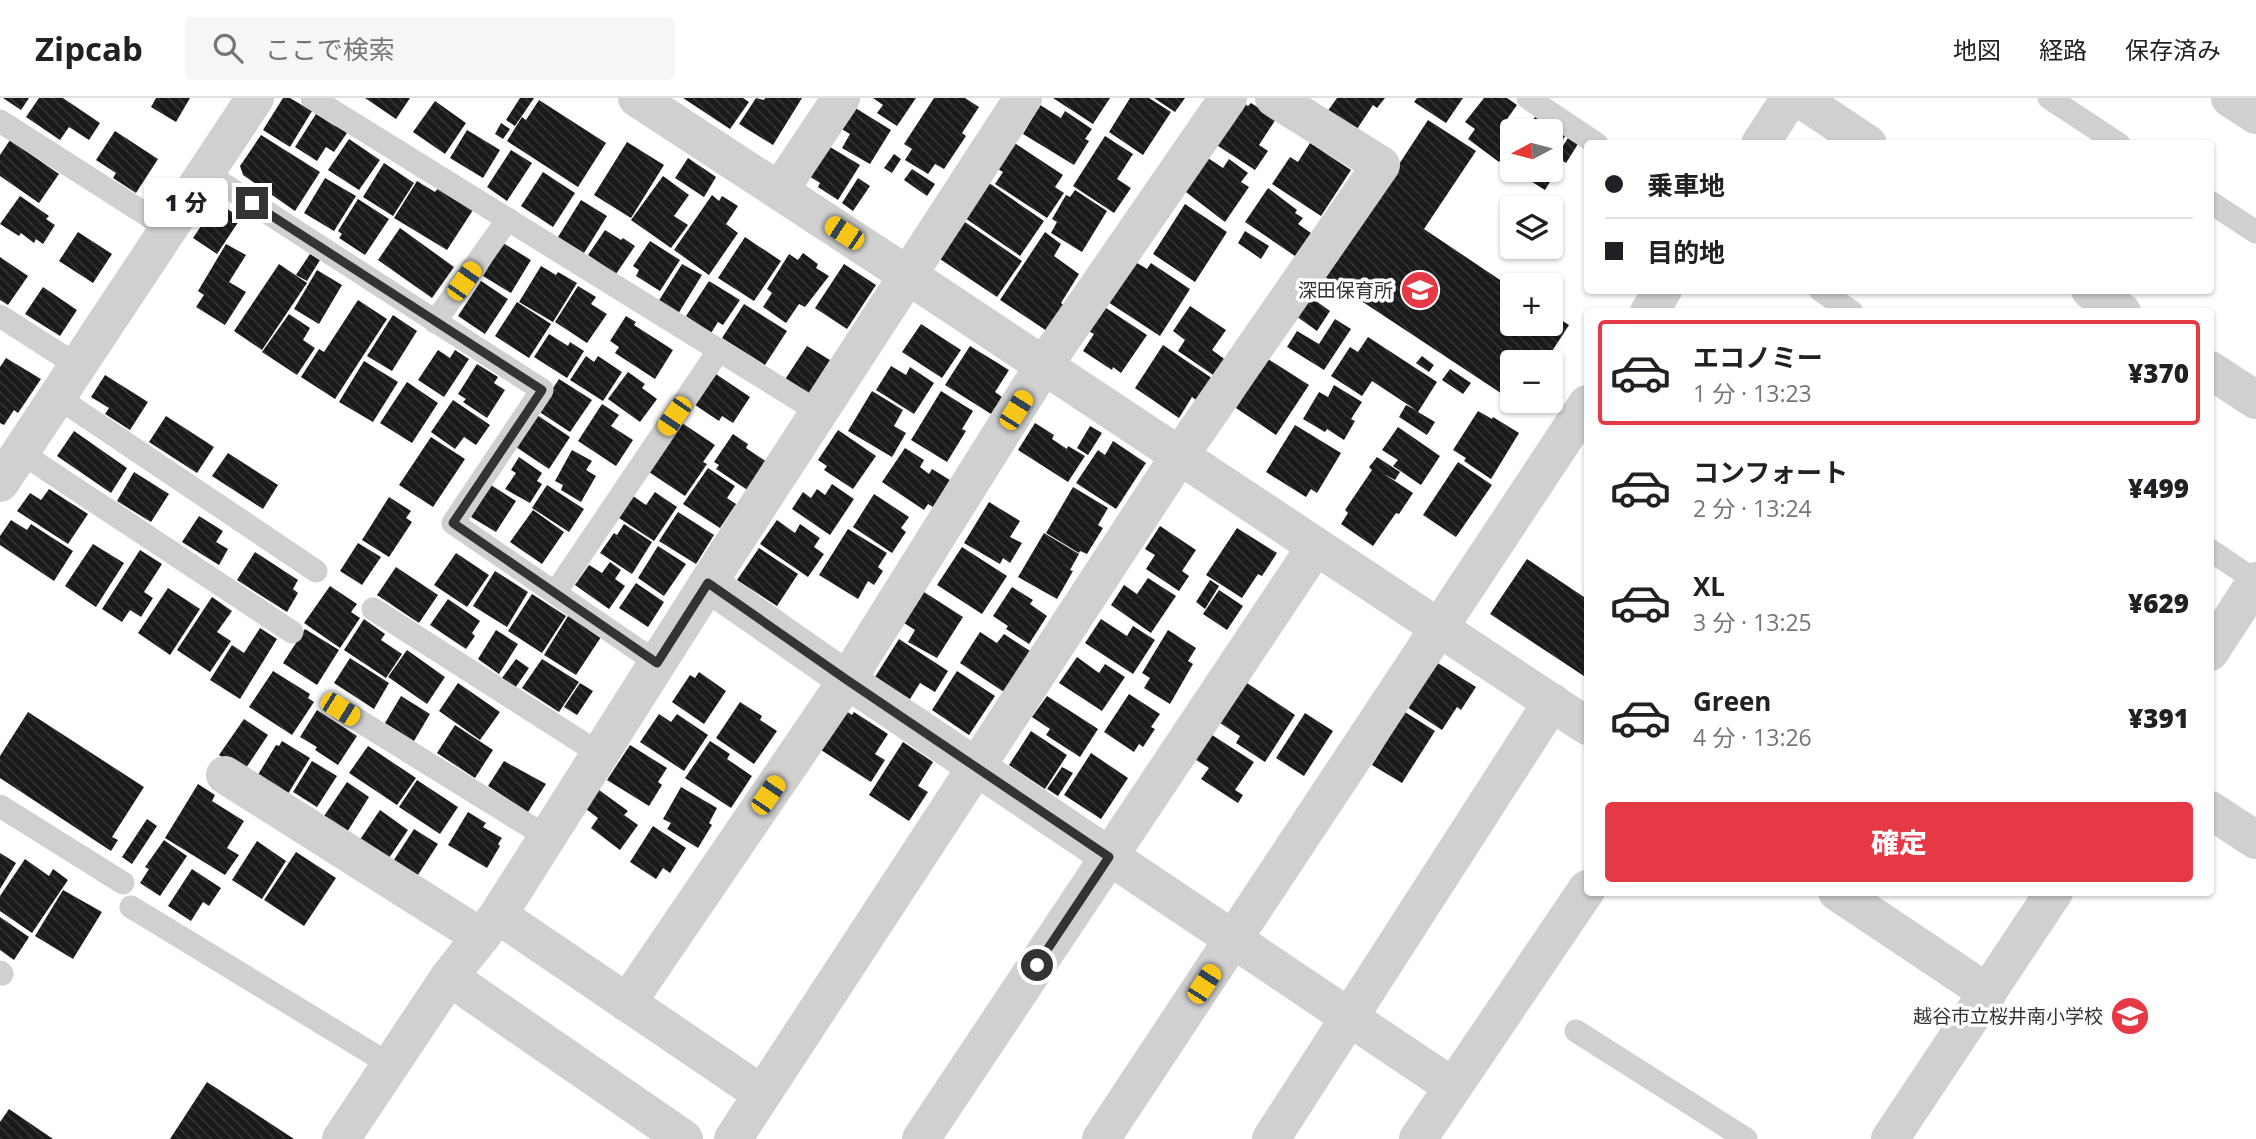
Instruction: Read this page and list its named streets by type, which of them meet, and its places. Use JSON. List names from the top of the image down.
{
  "places": {
    "school or university": ["深田保育所", "越谷市立桜井南小学校"]
  },
  "north": "left",
  "page": {
    "header": "Zipcab",
    "search": "ここで検索",
    "nav": ["地図", "経路", "保存済み"],
    "map_buttons": ["+", "−"],
    "banner": ["乗車地", "目的地"],
    "bubble": "1 分",
    "list": [
      {
        "name": "エコノミー",
        "note": "1 分 · 13:23",
        "value": "¥370"
      },
      {
        "name": "コンフォート",
        "note": "2 分 · 13:24",
        "value": "¥499"
      },
      {
        "name": "XL",
        "note": "3 分 · 13:25",
        "value": "¥629"
      },
      {
        "name": "Green",
        "note": "4 分 · 13:26",
        "value": "¥391"
      }
    ],
    "buttons": "確定"
  }
}
